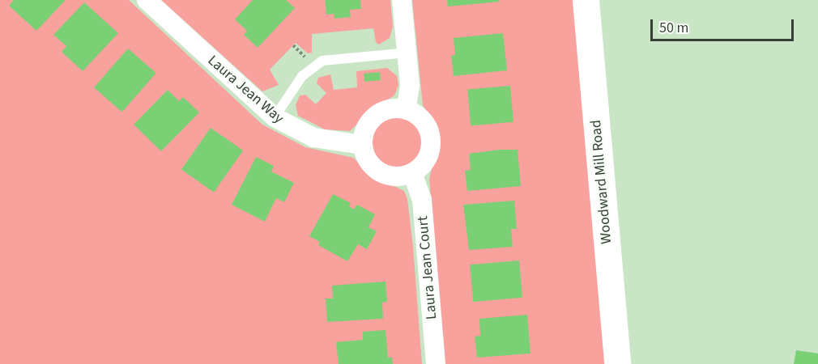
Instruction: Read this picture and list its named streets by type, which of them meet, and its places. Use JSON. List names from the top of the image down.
{
  "streets": {
    "street": ["Laura Jean Way", "Woodward Mill Road", "Laura Jean Court"]
  },
  "crossings": [
    ["Laura Jean Way", "Laura Jean Court"]
  ],
  "scale_bar": "50 m"
}
